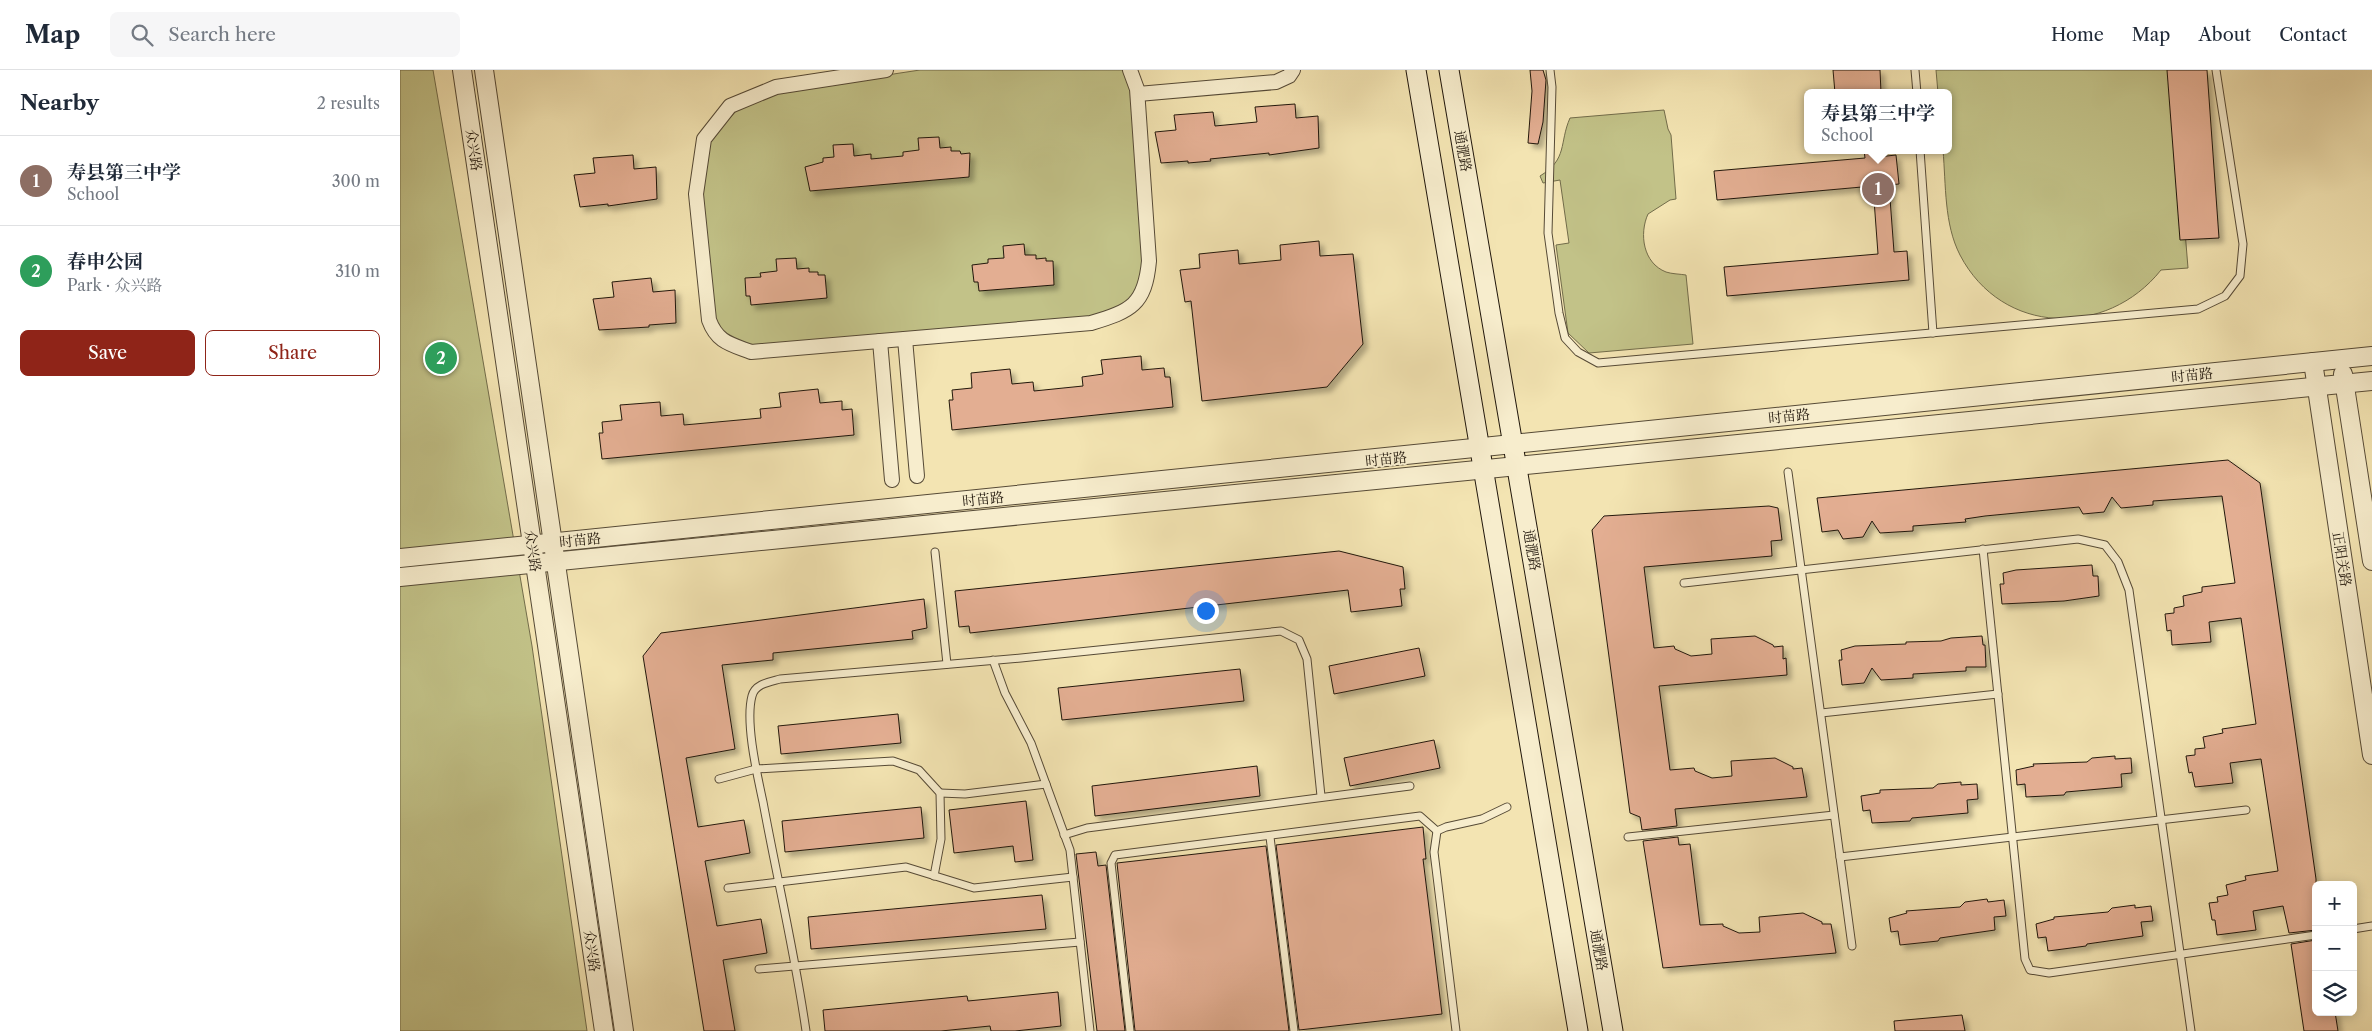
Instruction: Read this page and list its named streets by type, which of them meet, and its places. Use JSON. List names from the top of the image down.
{
  "streets": {
    "main road": ["通淝路"],
    "street": ["众兴路", "时苗路", "正阳关路"]
  },
  "crossings": [
    ["众兴路", "时苗路"],
    ["通淝路", "时苗路"],
    ["时苗路", "正阳关路"]
  ],
  "page": {
    "header": "Map",
    "search": "Search here",
    "nav": [
      "Home",
      "Map",
      "About",
      "Contact"
    ],
    "heading": ["Nearby", "2 results"],
    "popup": ["寿县第三中学", "School"],
    "list": [
      {
        "mark": "1",
        "name": "寿县第三中学",
        "note": "School",
        "value": "300 m"
      },
      {
        "mark": "2",
        "name": "春申公园",
        "note": "Park · 众兴路",
        "value": "310 m"
      }
    ],
    "pins": ["1", "2"],
    "buttons": ["Save", "Share"],
    "map_buttons": ["+", "−"]
  }
}
